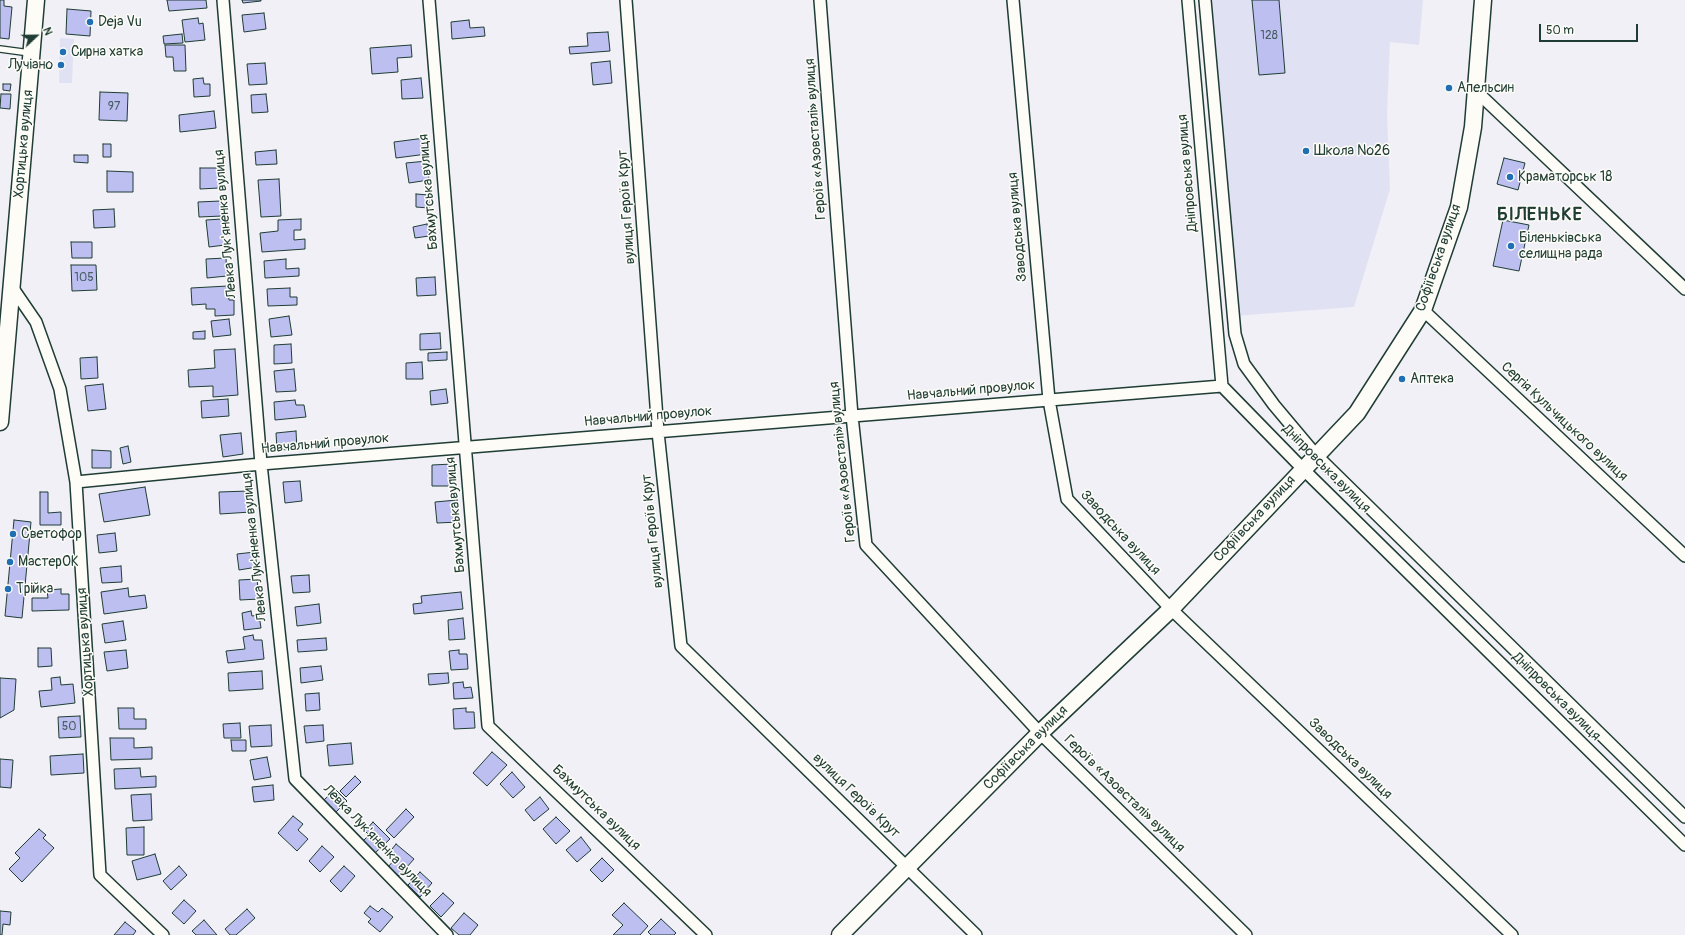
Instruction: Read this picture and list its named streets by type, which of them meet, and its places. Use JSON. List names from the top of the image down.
{
  "streets": {
    "street": [
      "Героїв «Азовсталі» вулиця",
      "Хортицька вулиця",
      "Дніпровська вулиця",
      "Бахмутська вулиця",
      "вулиця Героїв Крут",
      "Левка Лук'яненка вулиця",
      "Заводська вулиця",
      "Софіївська вулиця",
      "Навчальний провулок",
      "Сергія Кульчицького вулиця"
    ]
  },
  "crossings": [
    ["Героїв «Азовсталі» вулиця", "Софіївська вулиця"],
    ["Героїв «Азовсталі» вулиця", "Навчальний провулок"],
    ["Хортицька вулиця", "Навчальний провулок"],
    ["Дніпровська вулиця", "Софіївська вулиця"],
    ["Дніпровська вулиця", "Навчальний провулок"],
    ["Бахмутська вулиця", "Навчальний провулок"],
    ["вулиця Героїв Крут", "Софіївська вулиця"],
    ["вулиця Героїв Крут", "Навчальний провулок"],
    ["Левка Лук'яненка вулиця", "Навчальний провулок"],
    ["Заводська вулиця", "Софіївська вулиця"],
    ["Заводська вулиця", "Навчальний провулок"],
    ["Софіївська вулиця", "Сергія Кульчицького вулиця"]
  ],
  "districts": ["БІЛЕНЬКЕ"],
  "places": [
    "Deja Vu",
    "Сирна хатка",
    "Лучіано",
    "Апельсин",
    "Школа №26",
    "Краматорськ 18",
    "Біленьківська селищна рада",
    "Аптека",
    "Светофор",
    "МастерОК",
    "Трійка"
  ],
  "house_numbers": [
    "128",
    "97",
    "105",
    "50"
  ],
  "scale_bar": "50 m",
  "north": "right"
}
